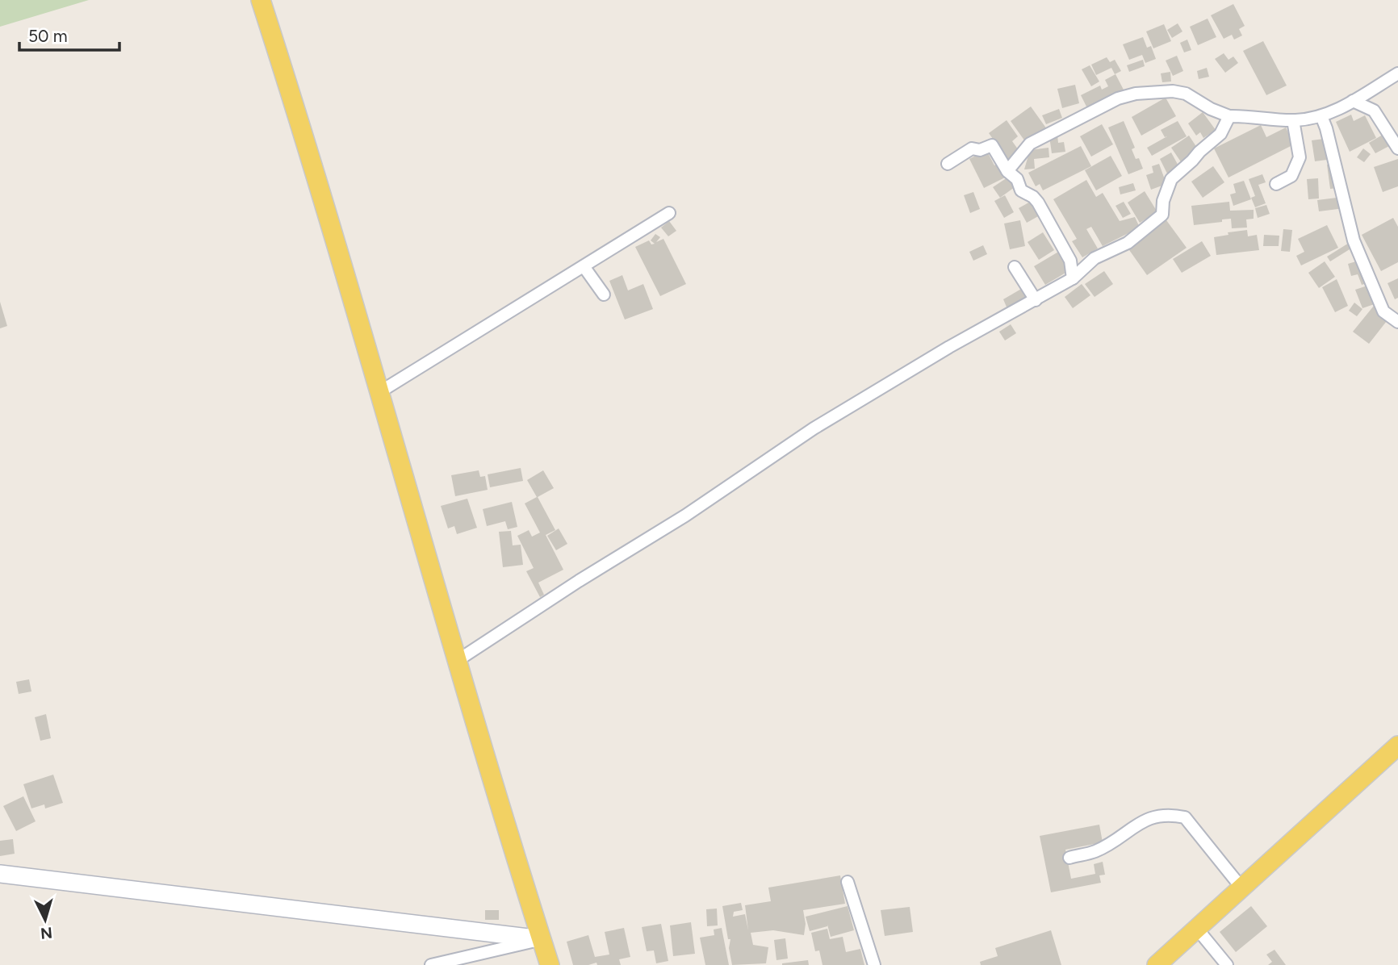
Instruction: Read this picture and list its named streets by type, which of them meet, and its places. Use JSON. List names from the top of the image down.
{
  "scale_bar": "50 m",
  "north": "bottom"
}
